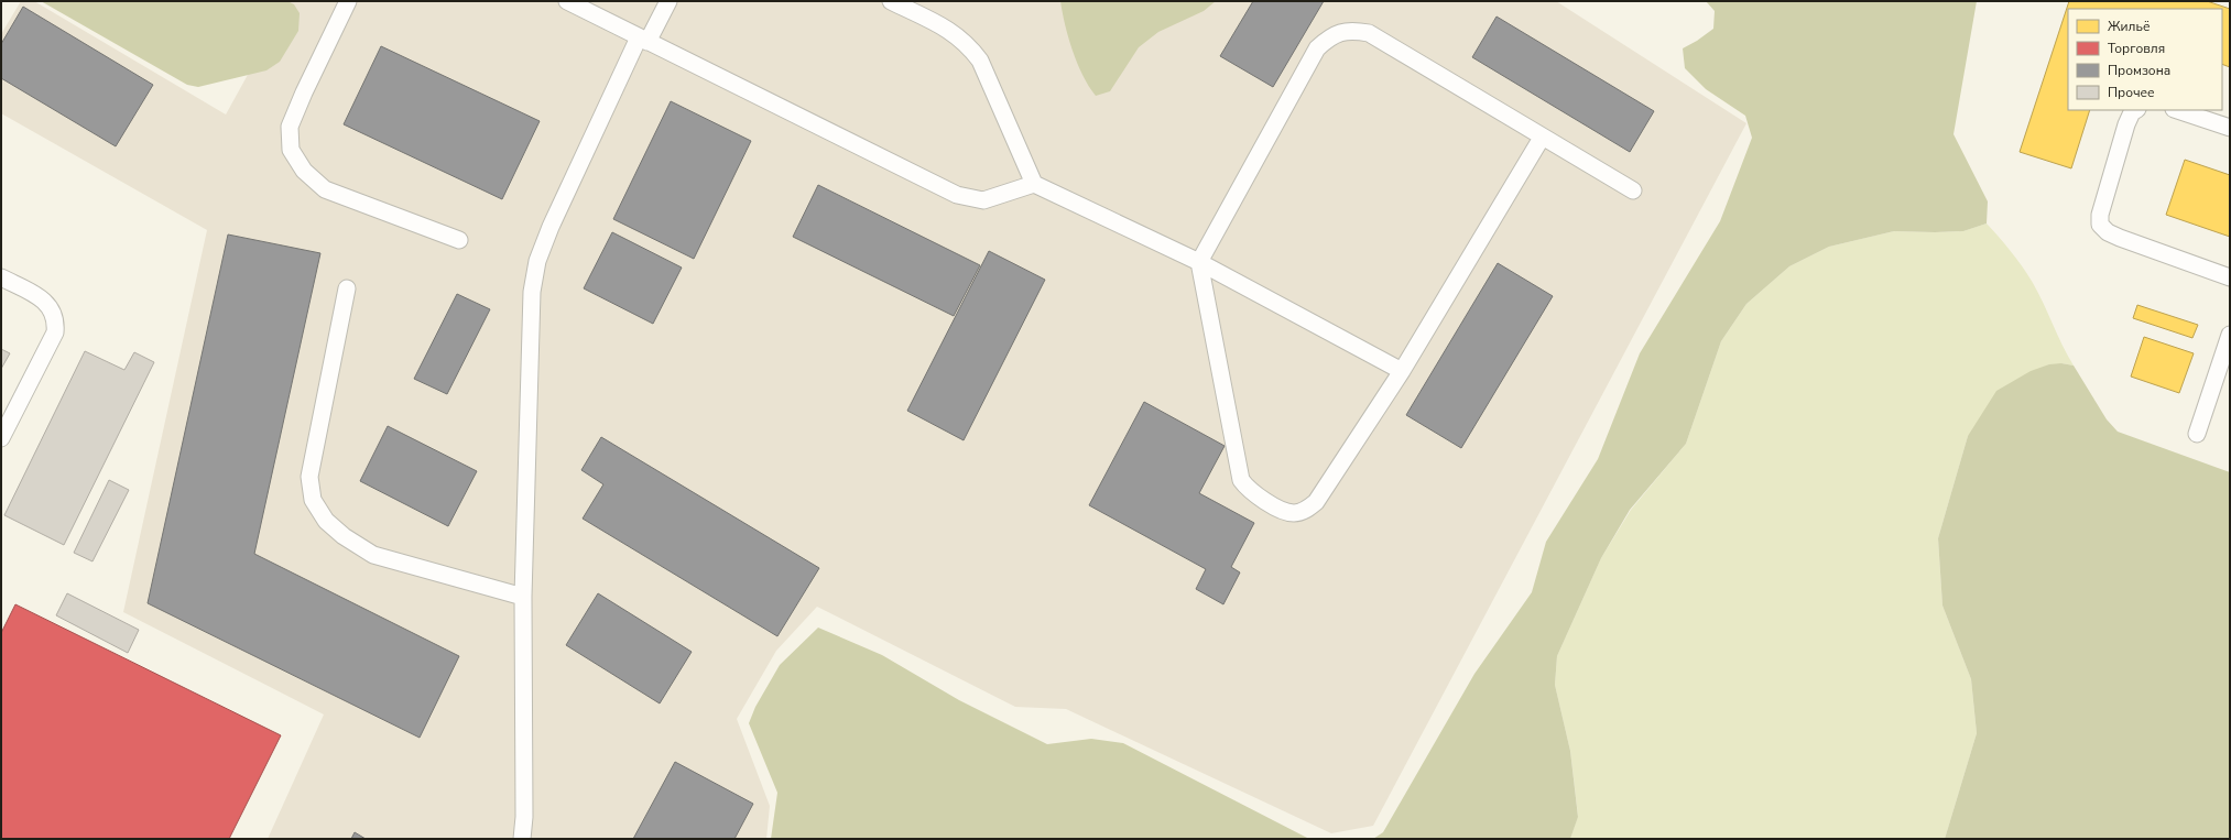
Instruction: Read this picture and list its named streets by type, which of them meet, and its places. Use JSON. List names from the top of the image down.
{
  "legend": [
    "Жильё",
    "Торговля",
    "Промзона",
    "Прочее"
  ]
}
